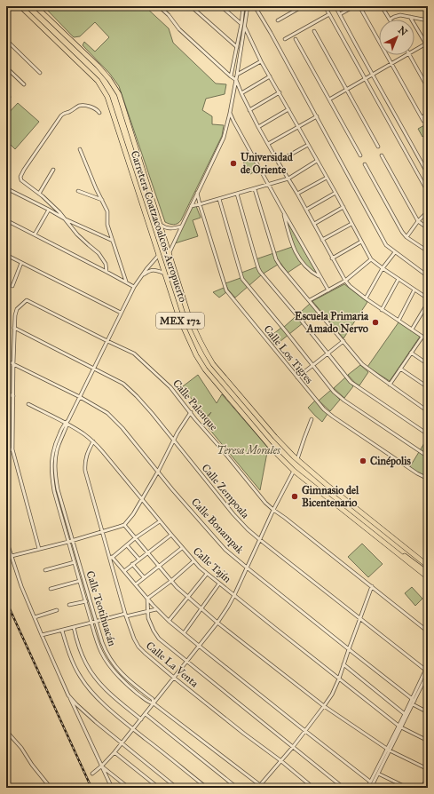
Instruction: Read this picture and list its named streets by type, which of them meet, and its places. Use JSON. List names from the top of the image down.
{
  "streets": {
    "main road": ["Carretera Coatzacoalcos-Aeropuerto", "MEX 172"],
    "street": [
      "Calle Los Tigres",
      "Calle Palenque",
      "Calle Zempoala",
      "Calle Bonampak",
      "Calle Tajín",
      "Calle Teotihuacán",
      "Calle La Venta"
    ]
  },
  "crossings": [
    ["Carretera Coatzacoalcos-Aeropuerto", "Calle Teotihuacán"],
    ["Calle Palenque", "Calle Zempoala"],
    ["Calle Palenque", "Calle Teotihuacán"],
    ["Calle Zempoala", "Calle Teotihuacán"],
    ["Calle Bonampak", "Calle Teotihuacán"],
    ["Calle Tajín", "Calle Teotihuacán"],
    ["Calle Tajín", "Calle La Venta"]
  ],
  "parks": ["Teresa Morales"],
  "places": [
    "Universidad de Oriente",
    "Escuela Primaria Amado Nervo",
    "Cinépolis",
    "Gimnasio del Bicentenario"
  ],
  "north": "top right"
}
